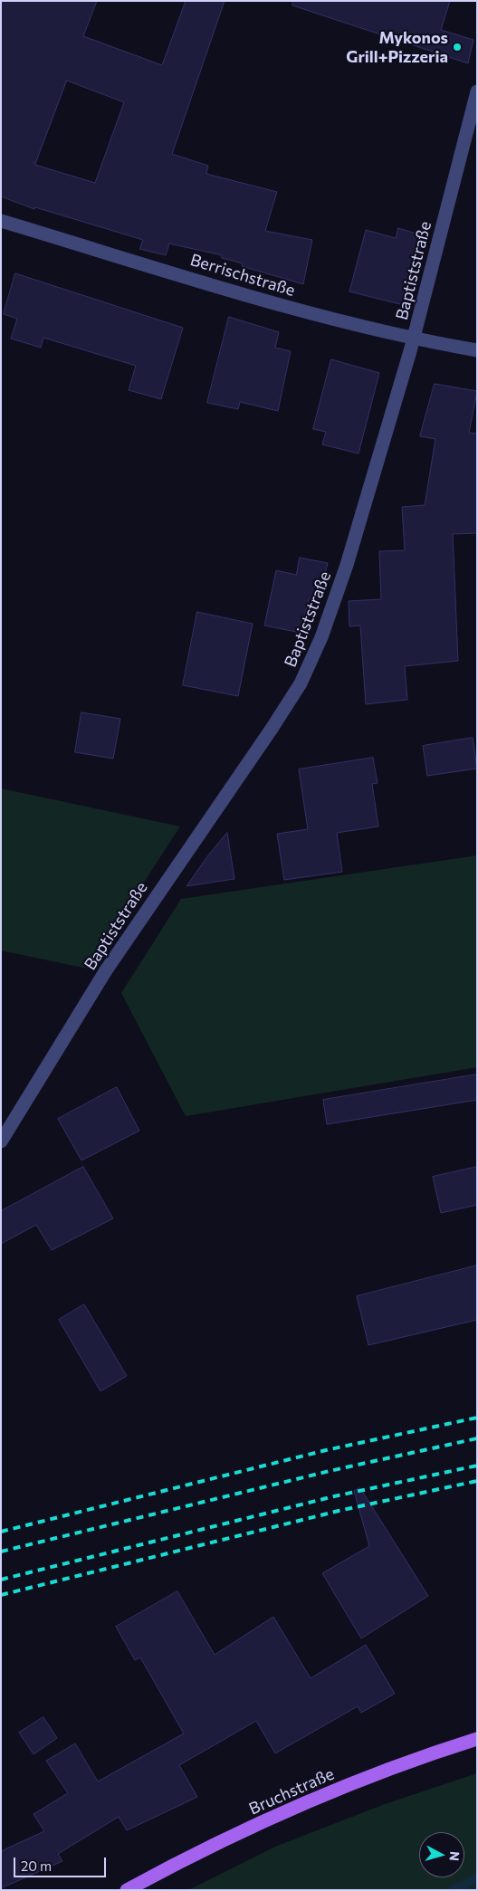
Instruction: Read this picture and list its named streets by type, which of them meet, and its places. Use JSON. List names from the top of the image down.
{
  "streets": {
    "main road": ["Bruchstraße"],
    "street": ["Baptiststraße", "Berrischstraße"]
  },
  "crossings": [
    ["Baptiststraße", "Berrischstraße"]
  ],
  "places": ["Mykonos Grill+Pizzeria"],
  "scale_bar": "20 m",
  "north": "right"
}
